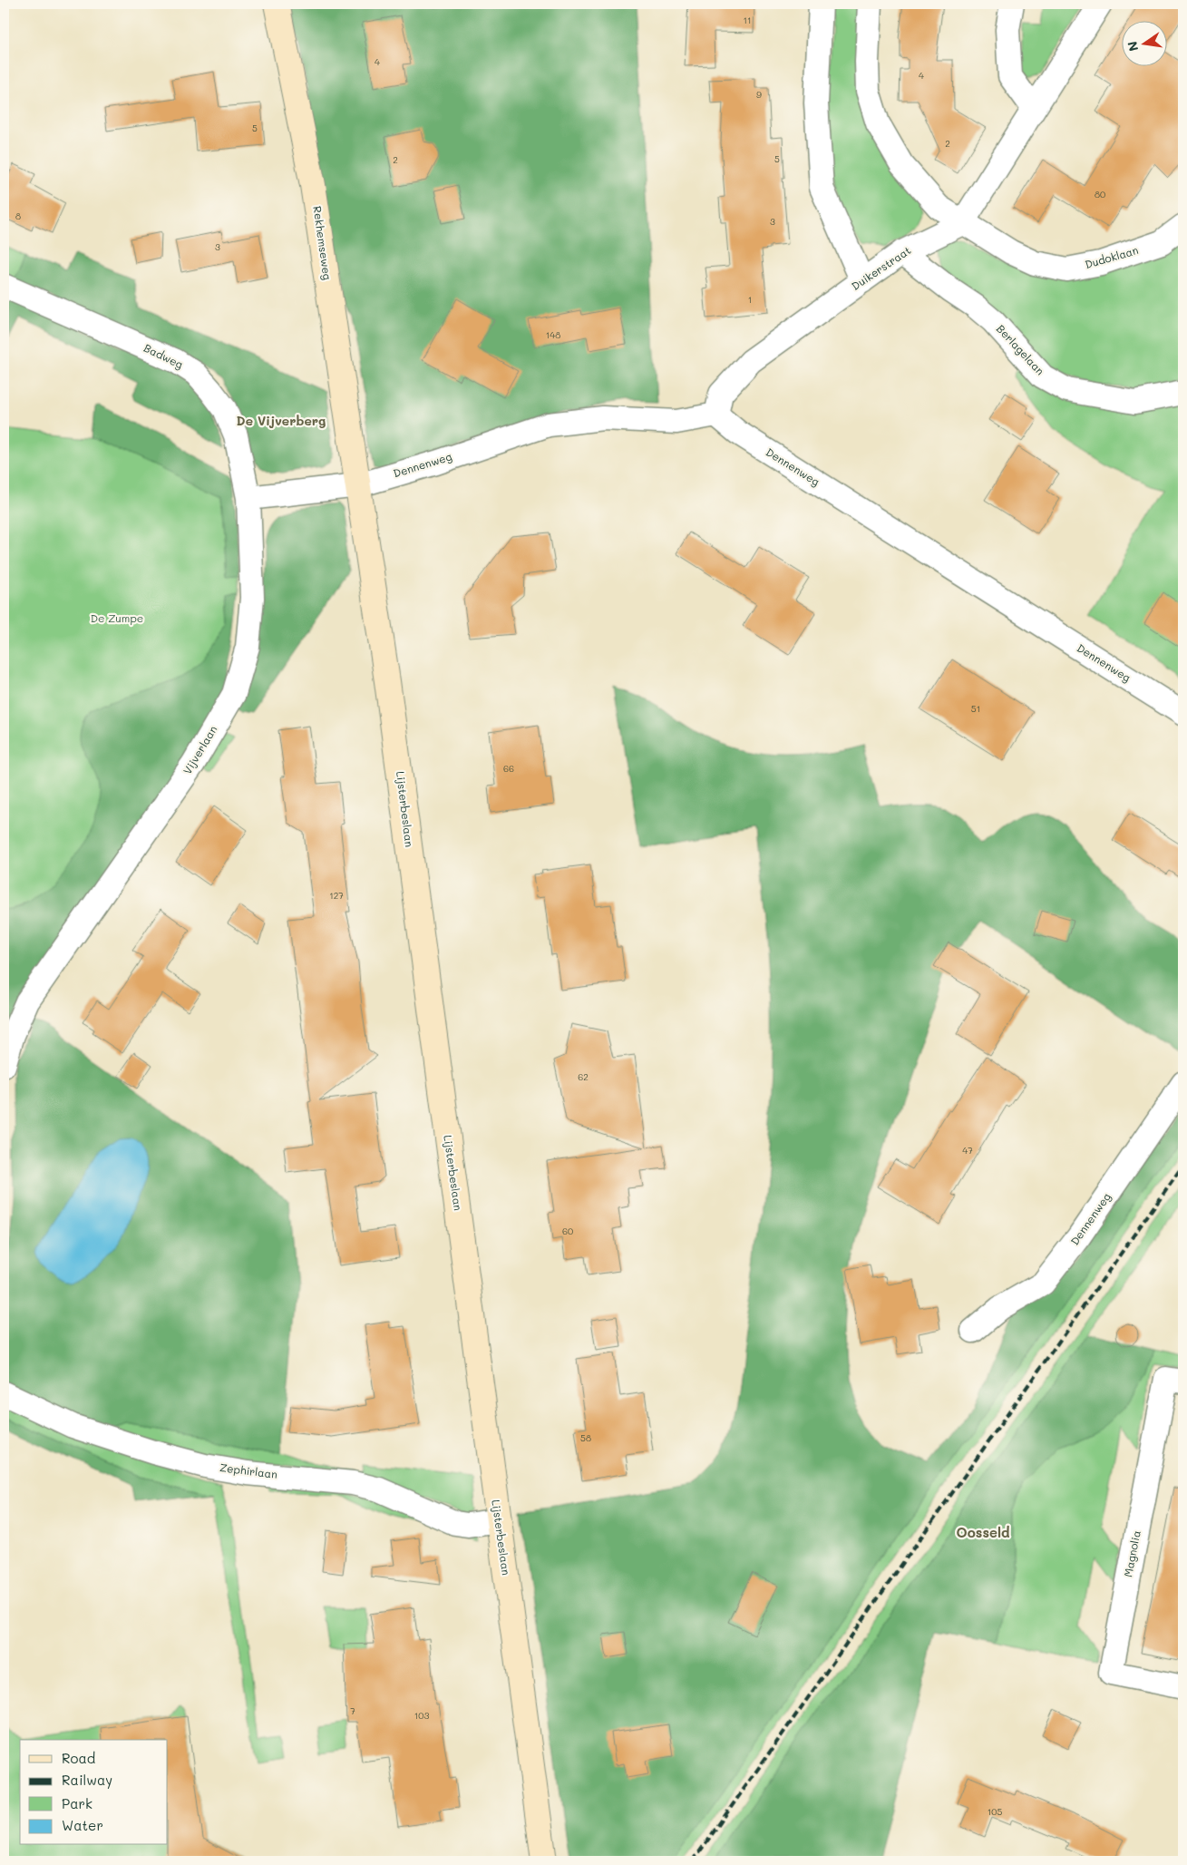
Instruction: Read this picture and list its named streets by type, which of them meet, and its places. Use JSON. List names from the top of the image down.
{
  "streets": {
    "street": [
      "Rekhemseweg",
      "Dudoklaan",
      "Duikerstraat",
      "Berlagelaan",
      "Badweg",
      "Dennenweg",
      "Vijverlaan",
      "Lijsterbeslaan",
      "Zephirlaan",
      "Magnolia"
    ]
  },
  "crossings": [
    ["Rekhemseweg", "Dennenweg"],
    ["Rekhemseweg", "Lijsterbeslaan"],
    ["Dudoklaan", "Duikerstraat"],
    ["Duikerstraat", "Berlagelaan"],
    ["Duikerstraat", "Dennenweg"],
    ["Badweg", "Vijverlaan"],
    ["Dennenweg", "Lijsterbeslaan"],
    ["Lijsterbeslaan", "Zephirlaan"]
  ],
  "districts": ["De Vijverberg", "Oosseld"],
  "parks": ["De Zumpe"],
  "house_numbers": [
    "11",
    "4",
    "4",
    "9",
    "5",
    "2",
    "5",
    "2",
    "80",
    "8",
    "3",
    "3",
    "1",
    "148",
    "51",
    "66",
    "127",
    "62",
    "47",
    "60",
    "58",
    "7",
    "103",
    "105"
  ],
  "legend": [
    "Road",
    "Railway",
    "Park",
    "Water"
  ],
  "north": "left"
}
